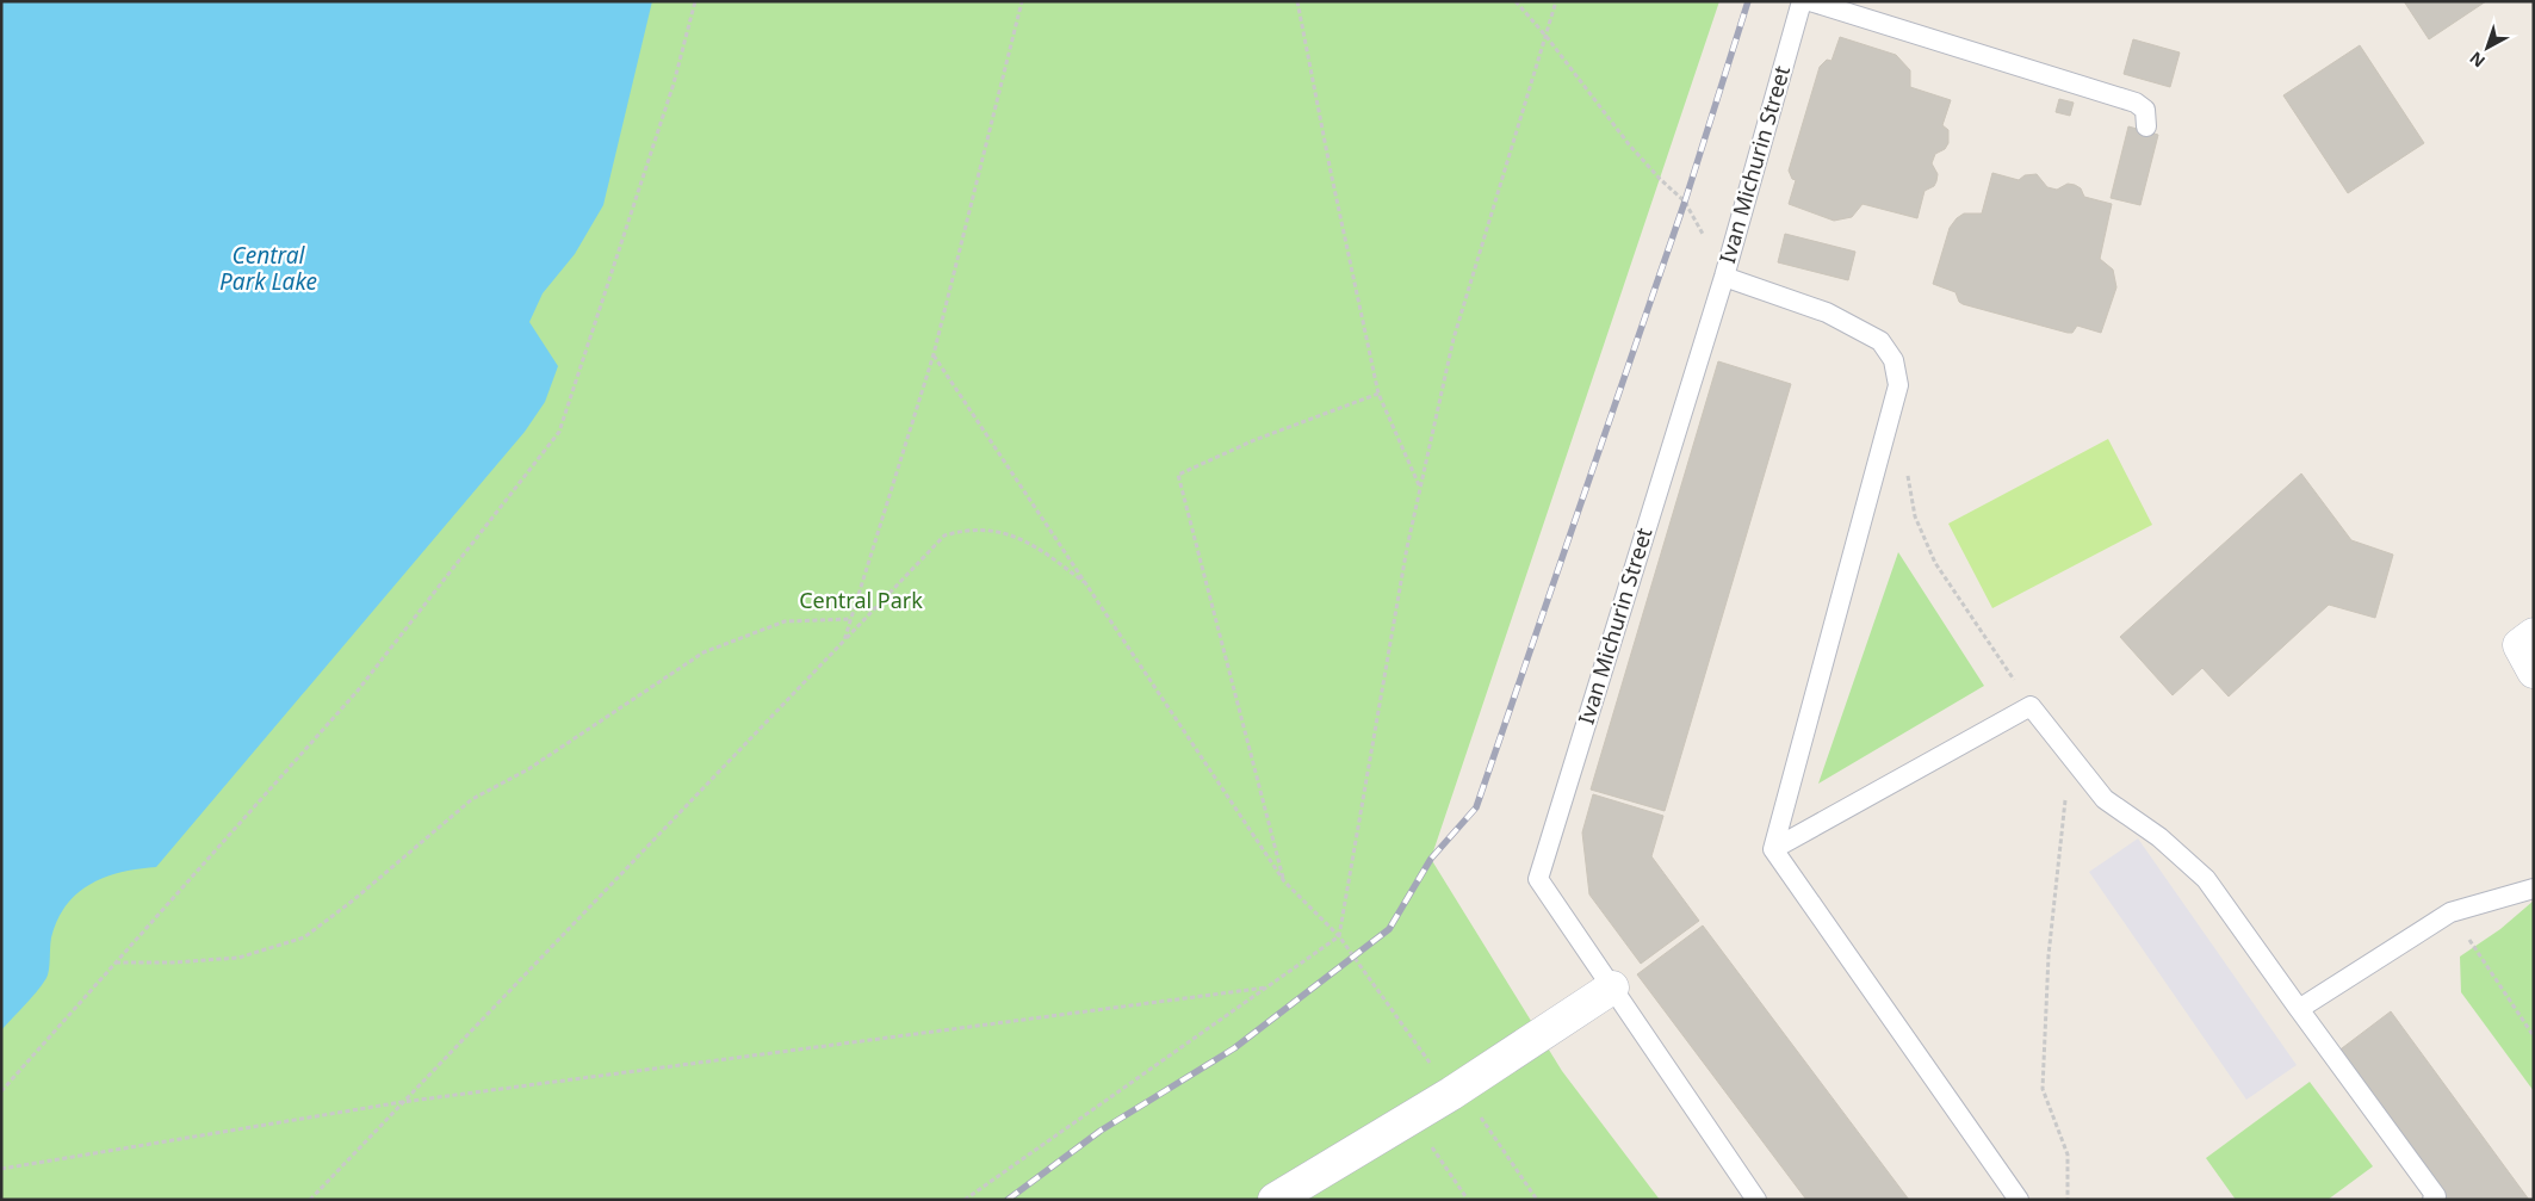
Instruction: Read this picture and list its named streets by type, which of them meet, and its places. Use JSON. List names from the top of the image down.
{
  "streets": {
    "lane": ["Ivan Michurin Street"]
  },
  "water": ["Central Park Lake"],
  "parks": ["Central Park"],
  "north": "bottom left"
}
